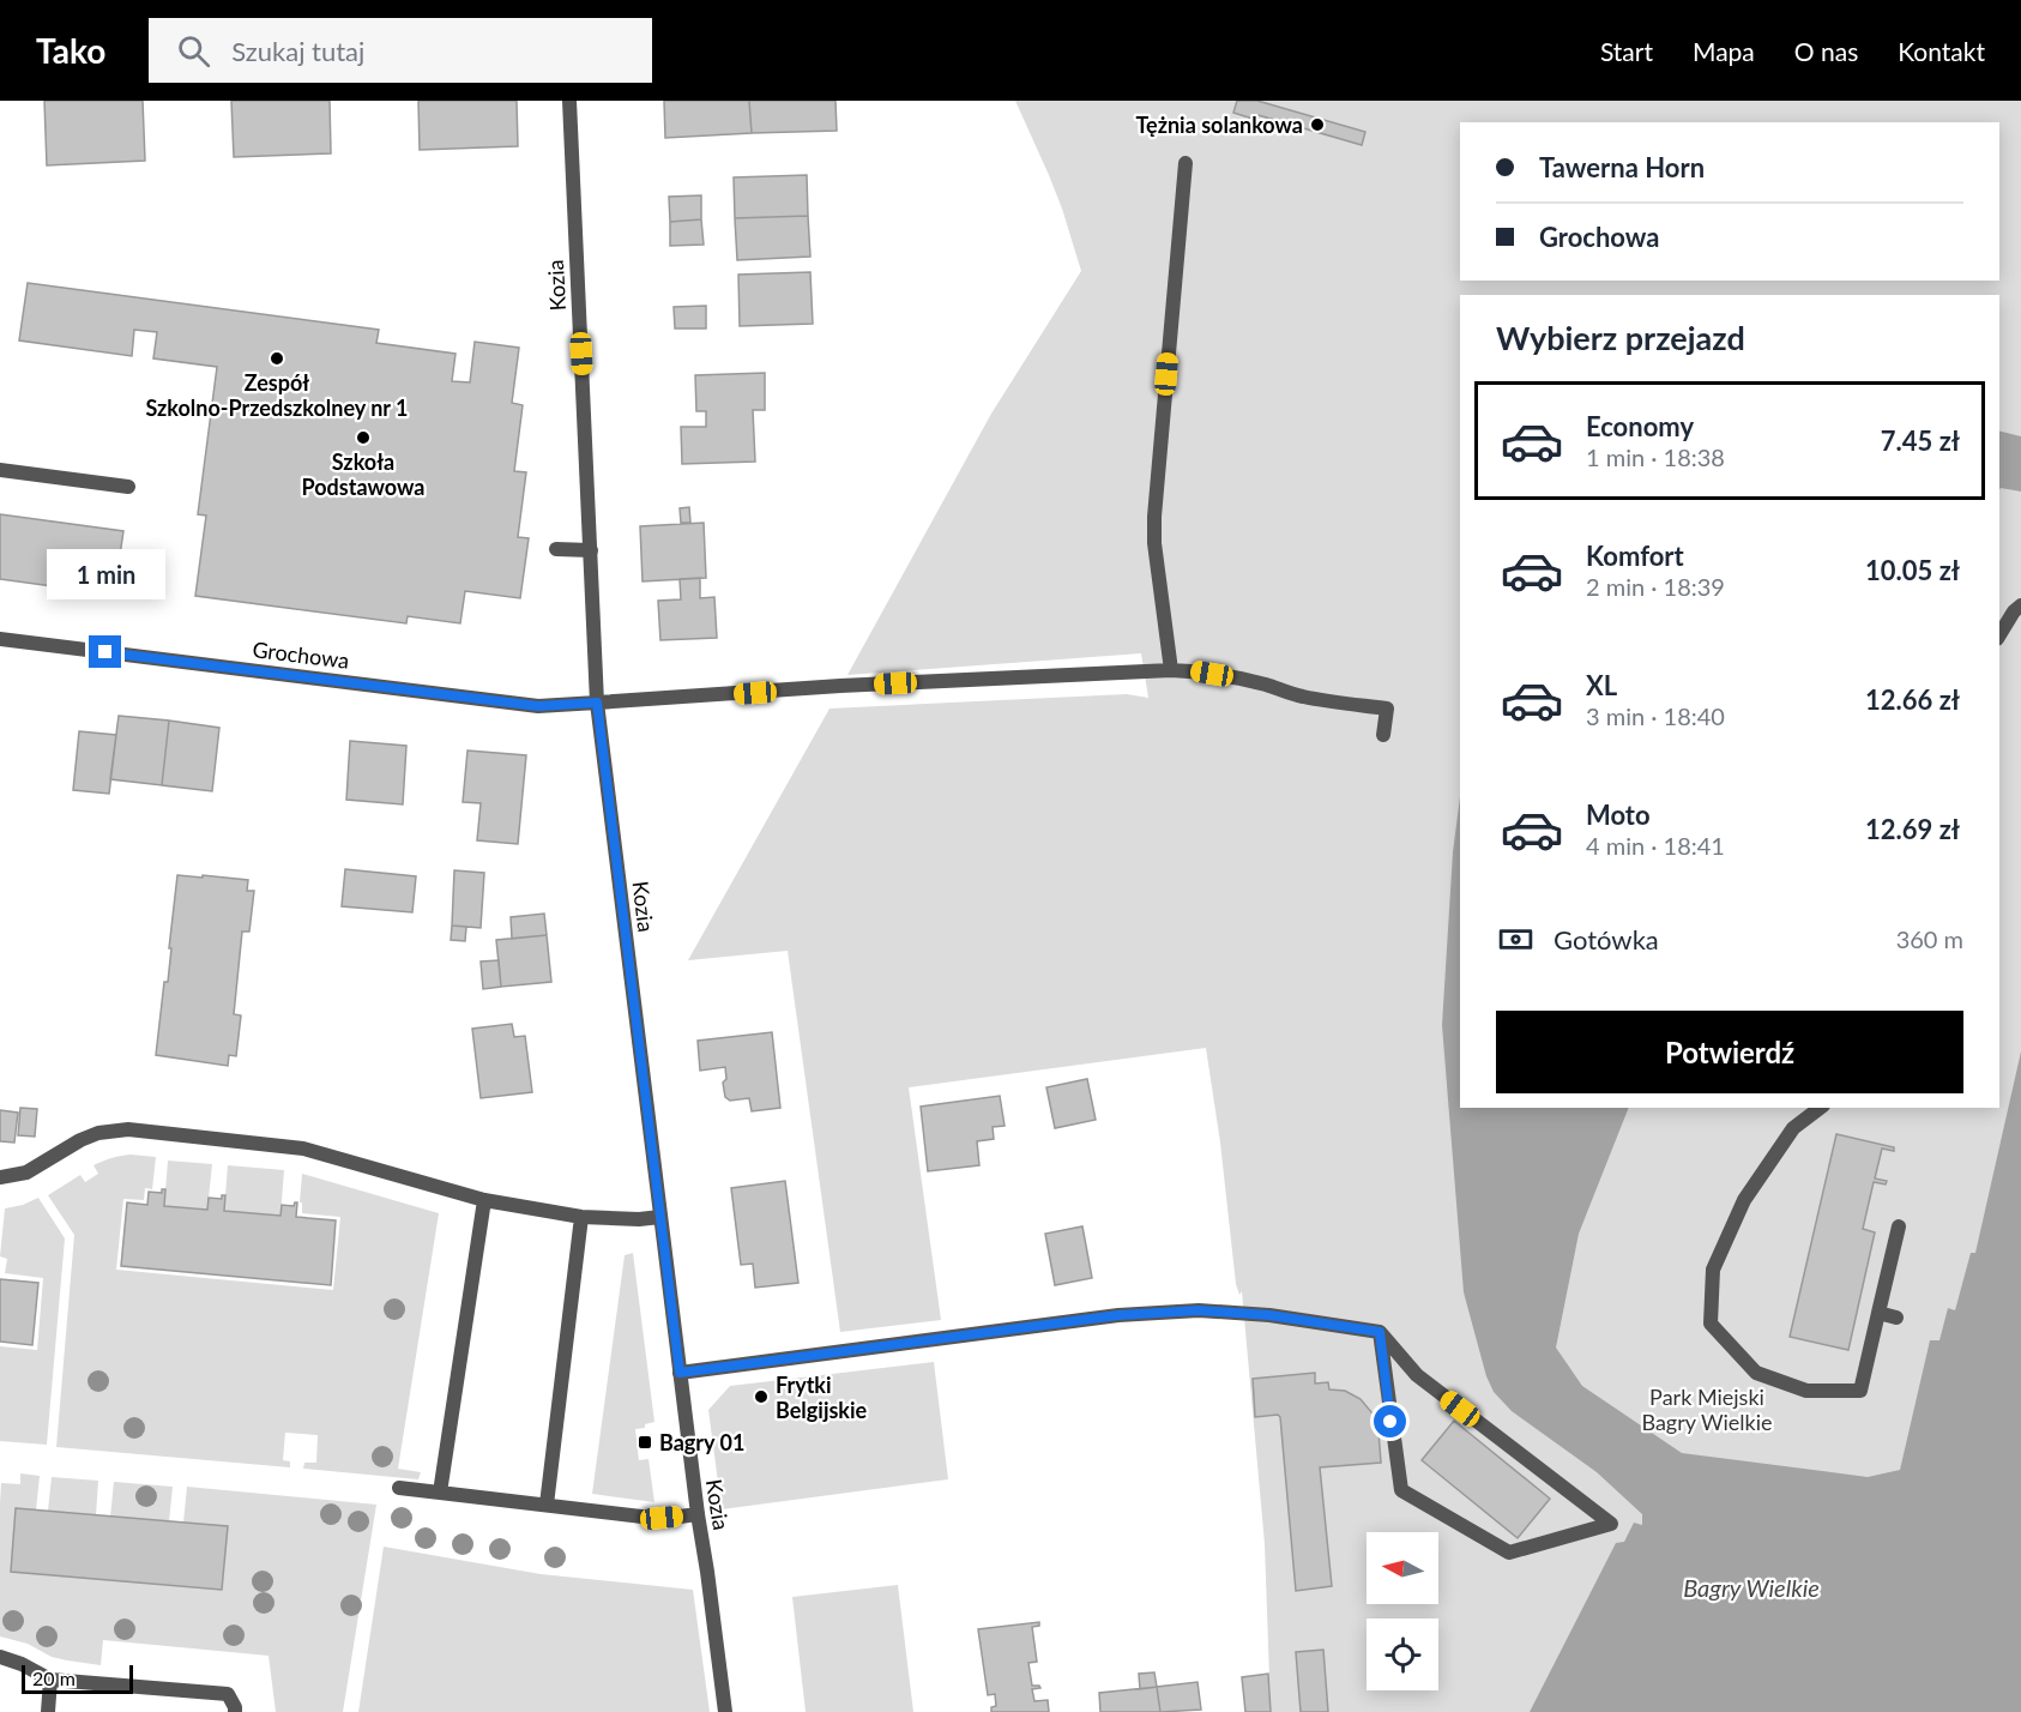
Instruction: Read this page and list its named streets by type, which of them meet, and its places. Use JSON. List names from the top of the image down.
{
  "streets": {
    "street": ["Kozia", "Grochowa"]
  },
  "crossings": [
    ["Kozia", "Grochowa"]
  ],
  "water": ["Bagry Wielkie"],
  "parks": ["Park Miejski Bagry Wielkie"],
  "places": {
    "other": [
      "Tężnia solankowa",
      "Zespół Szkolno-Przedszkolney nr 1",
      "Szkoła Podstawowa",
      "Frytki Belgijskie"
    ],
    "transit": ["Bagry 01"]
  },
  "scale_bar": "20 m",
  "north": "left",
  "page": {
    "header": "Tako",
    "search": "Szukaj tutaj",
    "nav": [
      "Start",
      "Mapa",
      "O nas",
      "Kontakt"
    ],
    "banner": ["Tawerna Horn", "Grochowa"],
    "heading": "Wybierz przejazd",
    "list": [
      {
        "name": "Economy",
        "note": "1 min · 18:38",
        "value": "7.45 zł"
      },
      {
        "name": "Komfort",
        "note": "2 min · 18:39",
        "value": "10.05 zł"
      },
      {
        "name": "XL",
        "note": "3 min · 18:40",
        "value": "12.66 zł"
      },
      {
        "name": "Moto",
        "note": "4 min · 18:41",
        "value": "12.69 zł"
      }
    ],
    "bubble": "1 min",
    "pay": ["Gotówka", "360 m"],
    "buttons": "Potwierdź",
    "scale": "20 m"
  }
}
